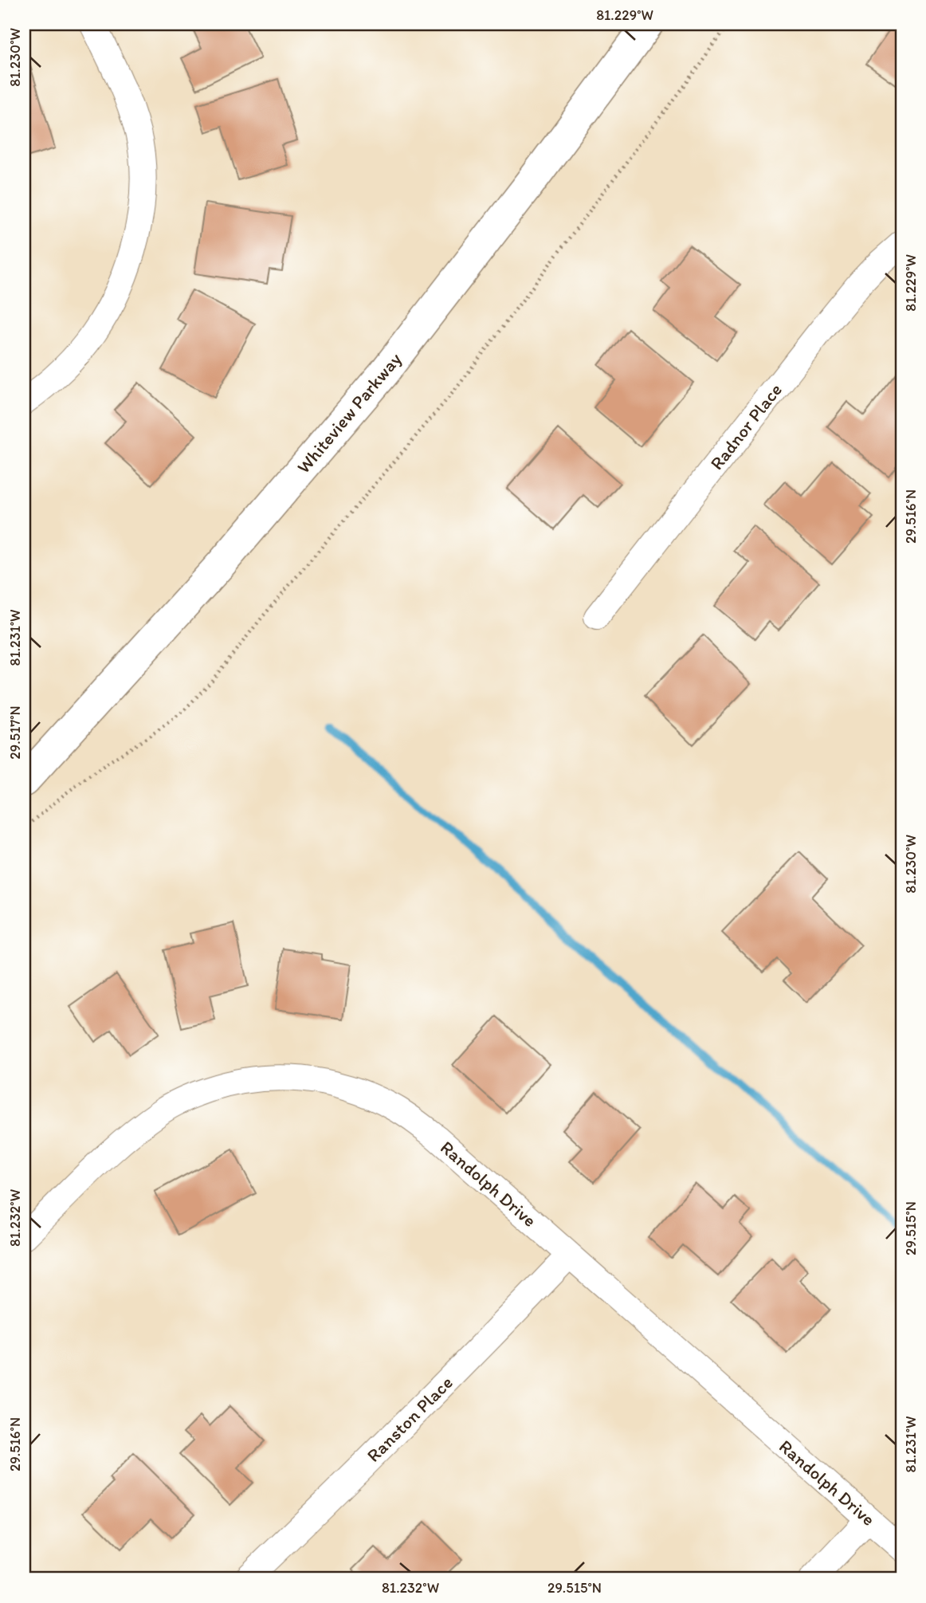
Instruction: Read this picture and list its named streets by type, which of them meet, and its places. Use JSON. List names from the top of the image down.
{
  "streets": {
    "street": [
      "Whiteview Parkway",
      "Radnor Place",
      "Randolph Drive",
      "Ranston Place"
    ]
  },
  "crossings": [
    ["Randolph Drive", "Ranston Place"]
  ],
  "coordinates": [
    "81.229°W",
    "81.230°W",
    "29.516°N",
    "81.231°W",
    "29.517°N",
    "81.232°W",
    "29.515°N"
  ]
}
